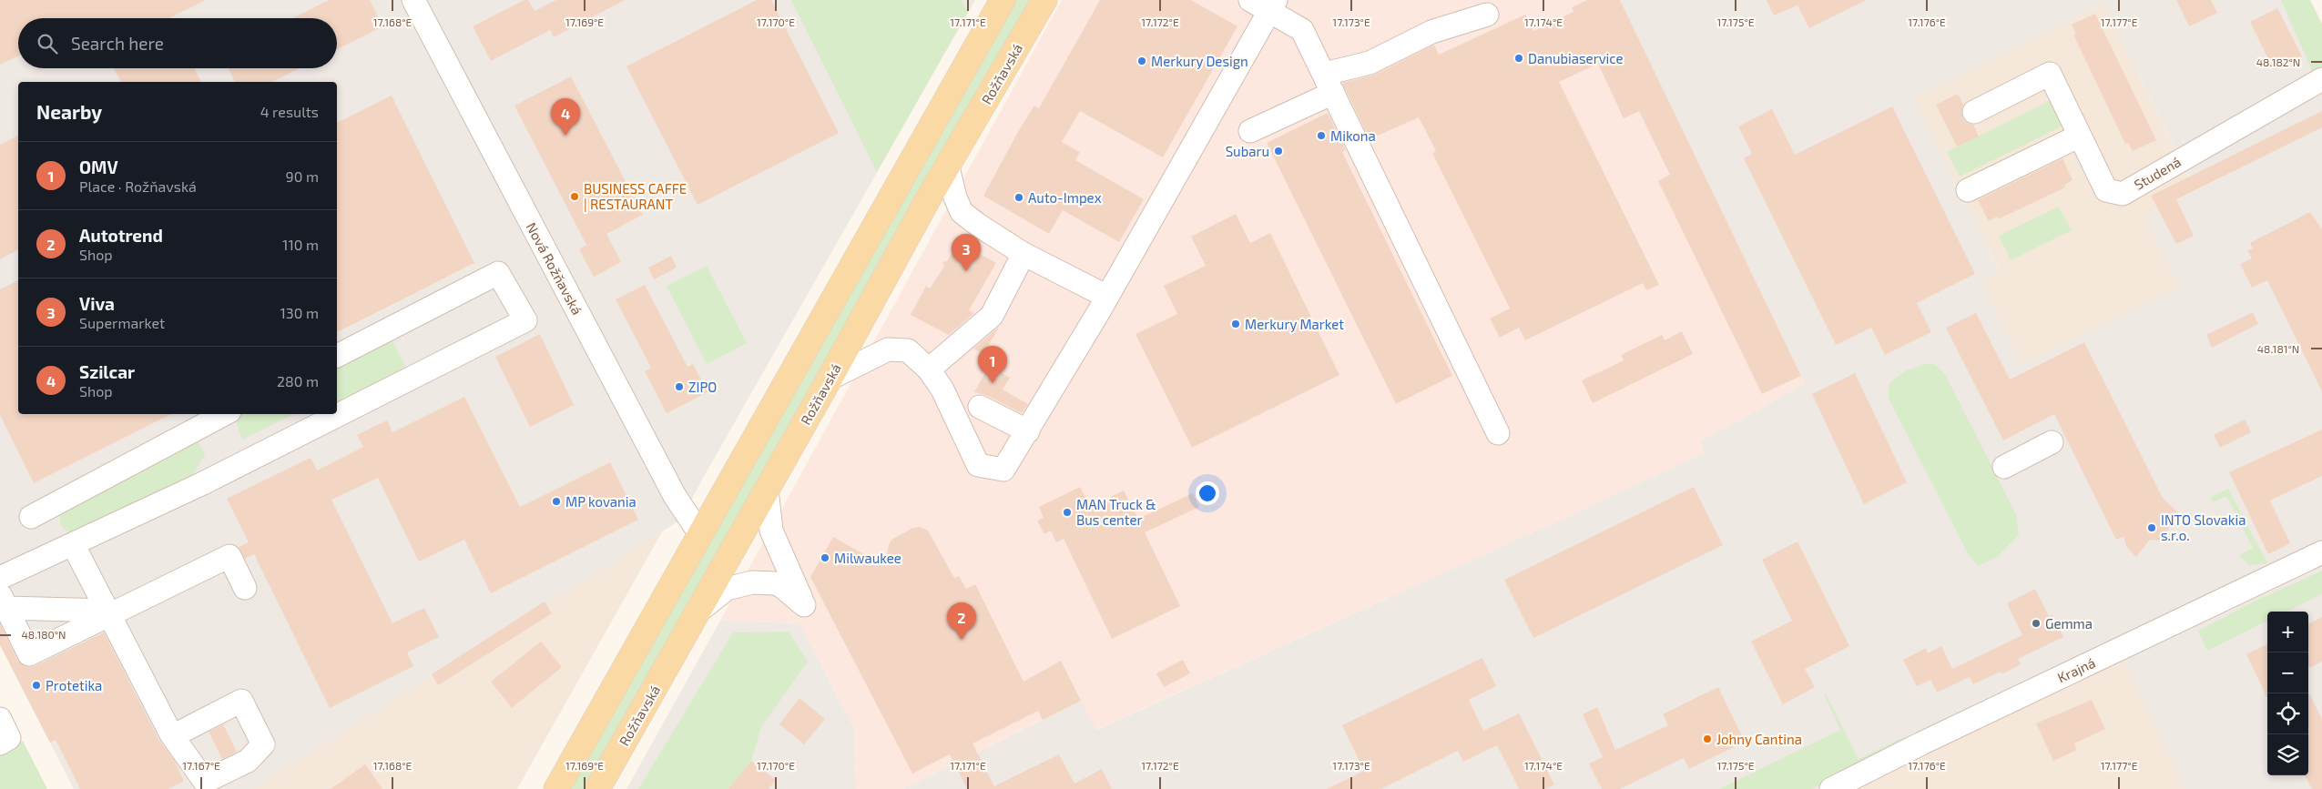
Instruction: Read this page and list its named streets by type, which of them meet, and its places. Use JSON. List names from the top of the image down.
{
  "streets": {
    "main road": ["Rožňavská"],
    "street": ["Studená", "Nová Rožňavská", "Krajná"]
  },
  "places": [
    "Danubiaservice",
    "Merkury Design",
    "Mikona",
    "Subaru",
    "BUSINESS CAFFE | RESTAURANT",
    "Auto-Impex",
    "Merkury Market",
    "ZIPO",
    "MP kovania",
    "MAN Truck & Bus center",
    "INTO Slovakia s.r.o.",
    "Milwaukee",
    "Gemma",
    "Protetika",
    "Johny Cantina"
  ],
  "page": {
    "search": "Search here",
    "heading": ["Nearby", "4 results"],
    "pins": [
      "4",
      "3",
      "1",
      "2"
    ],
    "list": [
      {
        "mark": "1",
        "name": "OMV",
        "note": "Place · Rožňavská",
        "value": "90 m"
      },
      {
        "mark": "2",
        "name": "Autotrend",
        "note": "Shop",
        "value": "110 m"
      },
      {
        "mark": "3",
        "name": "Viva",
        "note": "Supermarket",
        "value": "130 m"
      },
      {
        "mark": "4",
        "name": "Szilcar",
        "note": "Shop",
        "value": "280 m"
      }
    ],
    "map_buttons": ["+", "−"]
  },
  "coordinates": [
    "17.168°E",
    "17.169°E",
    "17.170°E",
    "17.171°E",
    "17.172°E",
    "17.173°E",
    "17.174°E",
    "17.175°E",
    "17.176°E",
    "17.177°E",
    "48.182°N",
    "48.181°N",
    "48.180°N",
    "17.167°E"
  ]
}
